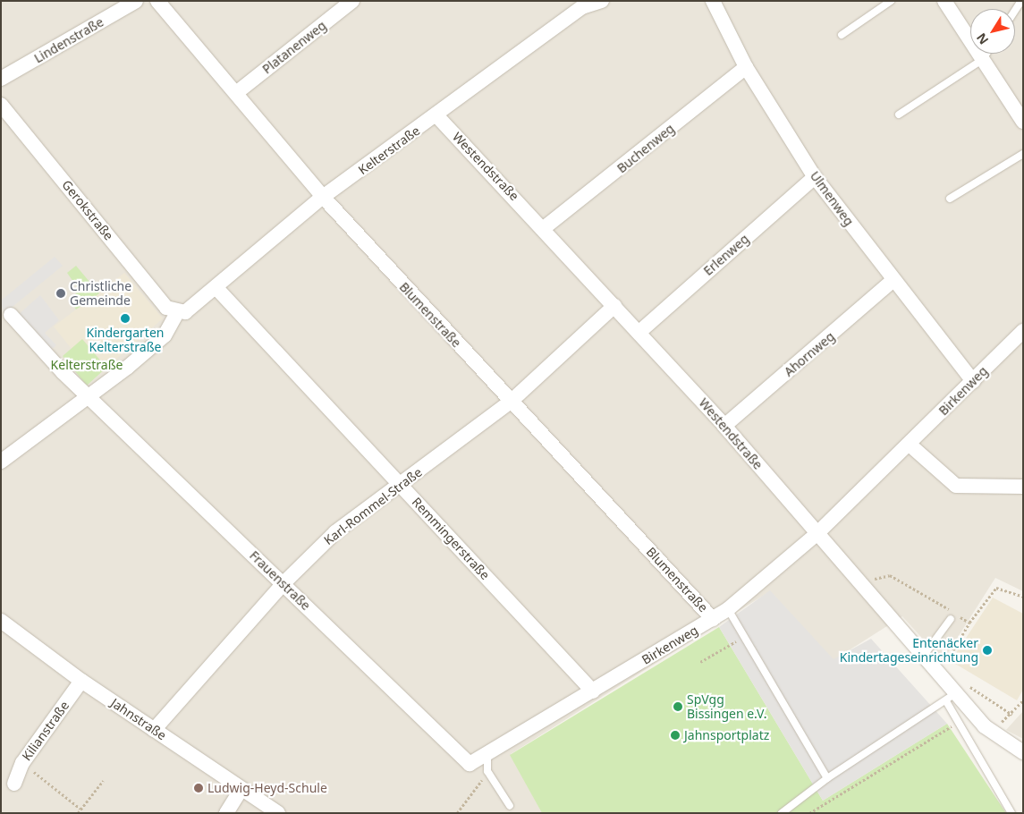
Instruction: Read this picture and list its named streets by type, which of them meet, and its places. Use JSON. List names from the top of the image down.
{
  "streets": {
    "street": [
      "Lindenstraße",
      "Platanenweg",
      "Buchenweg",
      "Kelterstraße",
      "Westendstraße",
      "Ulmenweg",
      "Gerokstraße",
      "Erlenweg",
      "Blumenstraße",
      "Ahornweg",
      "Birkenweg",
      "Karl-Rommel-Straße",
      "Remmingerstraße",
      "Frauenstraße",
      "Jahnstraße",
      "Kilianstraße"
    ]
  },
  "crossings": [
    ["Platanenweg", "Blumenstraße"],
    ["Buchenweg", "Westendstraße"],
    ["Buchenweg", "Ulmenweg"],
    ["Kelterstraße", "Westendstraße"],
    ["Kelterstraße", "Gerokstraße"],
    ["Kelterstraße", "Blumenstraße"],
    ["Kelterstraße", "Remmingerstraße"],
    ["Westendstraße", "Erlenweg"],
    ["Westendstraße", "Ahornweg"],
    ["Westendstraße", "Birkenweg"],
    ["Westendstraße", "Karl-Rommel-Straße"],
    ["Ulmenweg", "Erlenweg"],
    ["Ulmenweg", "Ahornweg"],
    ["Ulmenweg", "Birkenweg"],
    ["Blumenstraße", "Birkenweg"],
    ["Blumenstraße", "Karl-Rommel-Straße"],
    ["Birkenweg", "Remmingerstraße"],
    ["Birkenweg", "Frauenstraße"],
    ["Karl-Rommel-Straße", "Remmingerstraße"],
    ["Karl-Rommel-Straße", "Frauenstraße"],
    ["Karl-Rommel-Straße", "Jahnstraße"],
    ["Jahnstraße", "Kilianstraße"]
  ],
  "parks": ["Kelterstraße"],
  "places": [
    "Christliche Gemeinde",
    "Kindergarten Kelterstraße",
    "Entenäcker Kindertageseinrichtung",
    "SpVgg Bissingen e.V.",
    "Jahnsportplatz",
    "Ludwig-Heyd-Schule"
  ],
  "north": "bottom left"
}
